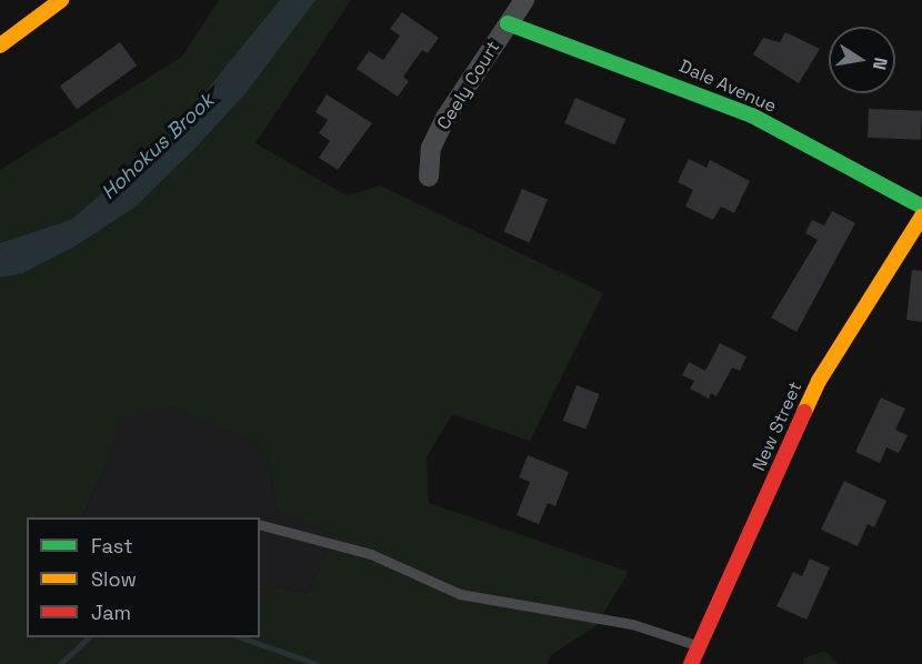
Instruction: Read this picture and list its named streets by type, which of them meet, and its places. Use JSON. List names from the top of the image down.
{
  "streets": {
    "street": ["Ceely Court", "Dale Avenue", "New Street"]
  },
  "crossings": [
    ["Ceely Court", "Dale Avenue"]
  ],
  "water": ["Hohokus Brook"],
  "legend": ["Fast", "Slow", "Jam"],
  "north": "right"
}
